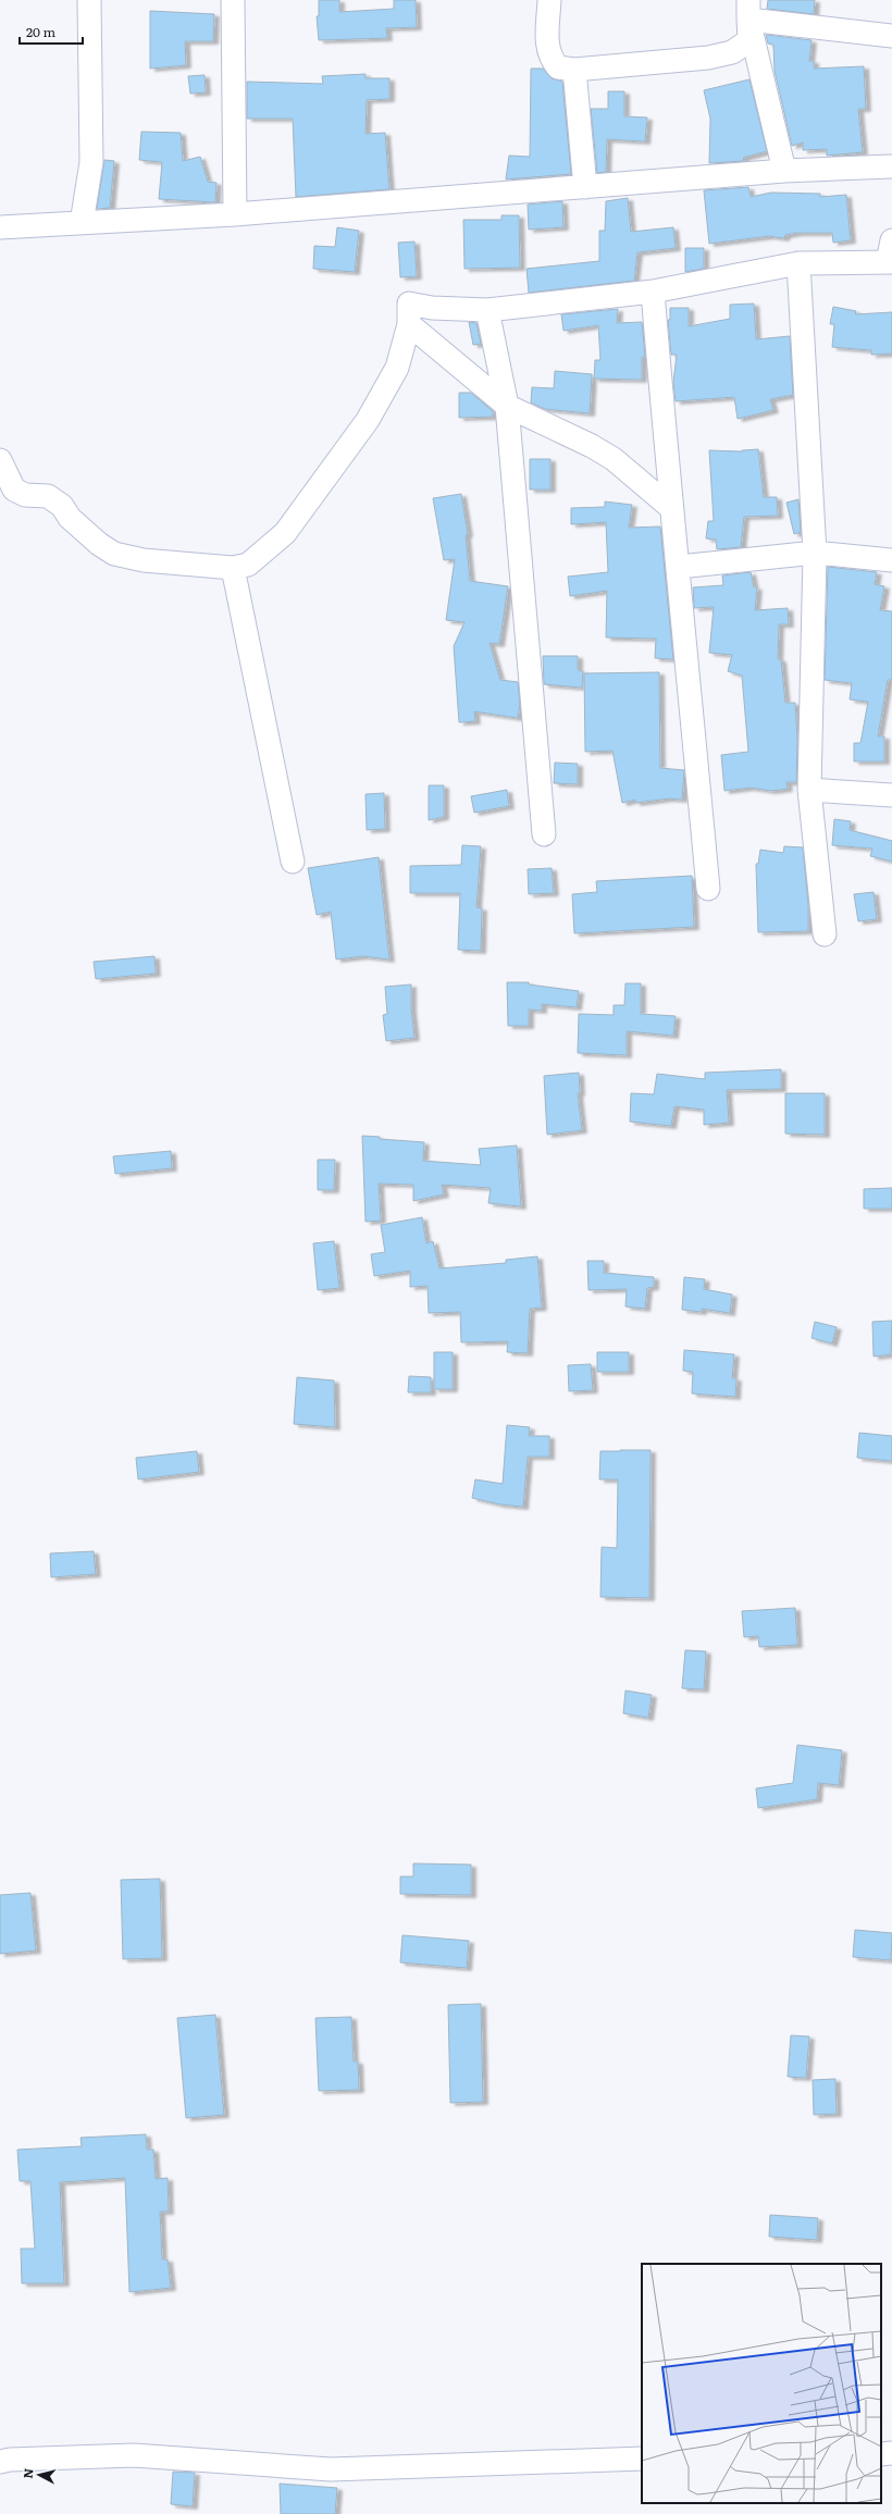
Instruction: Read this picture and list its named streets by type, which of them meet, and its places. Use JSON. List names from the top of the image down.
{
  "scale_bar": "20 m",
  "north": "left"
}
